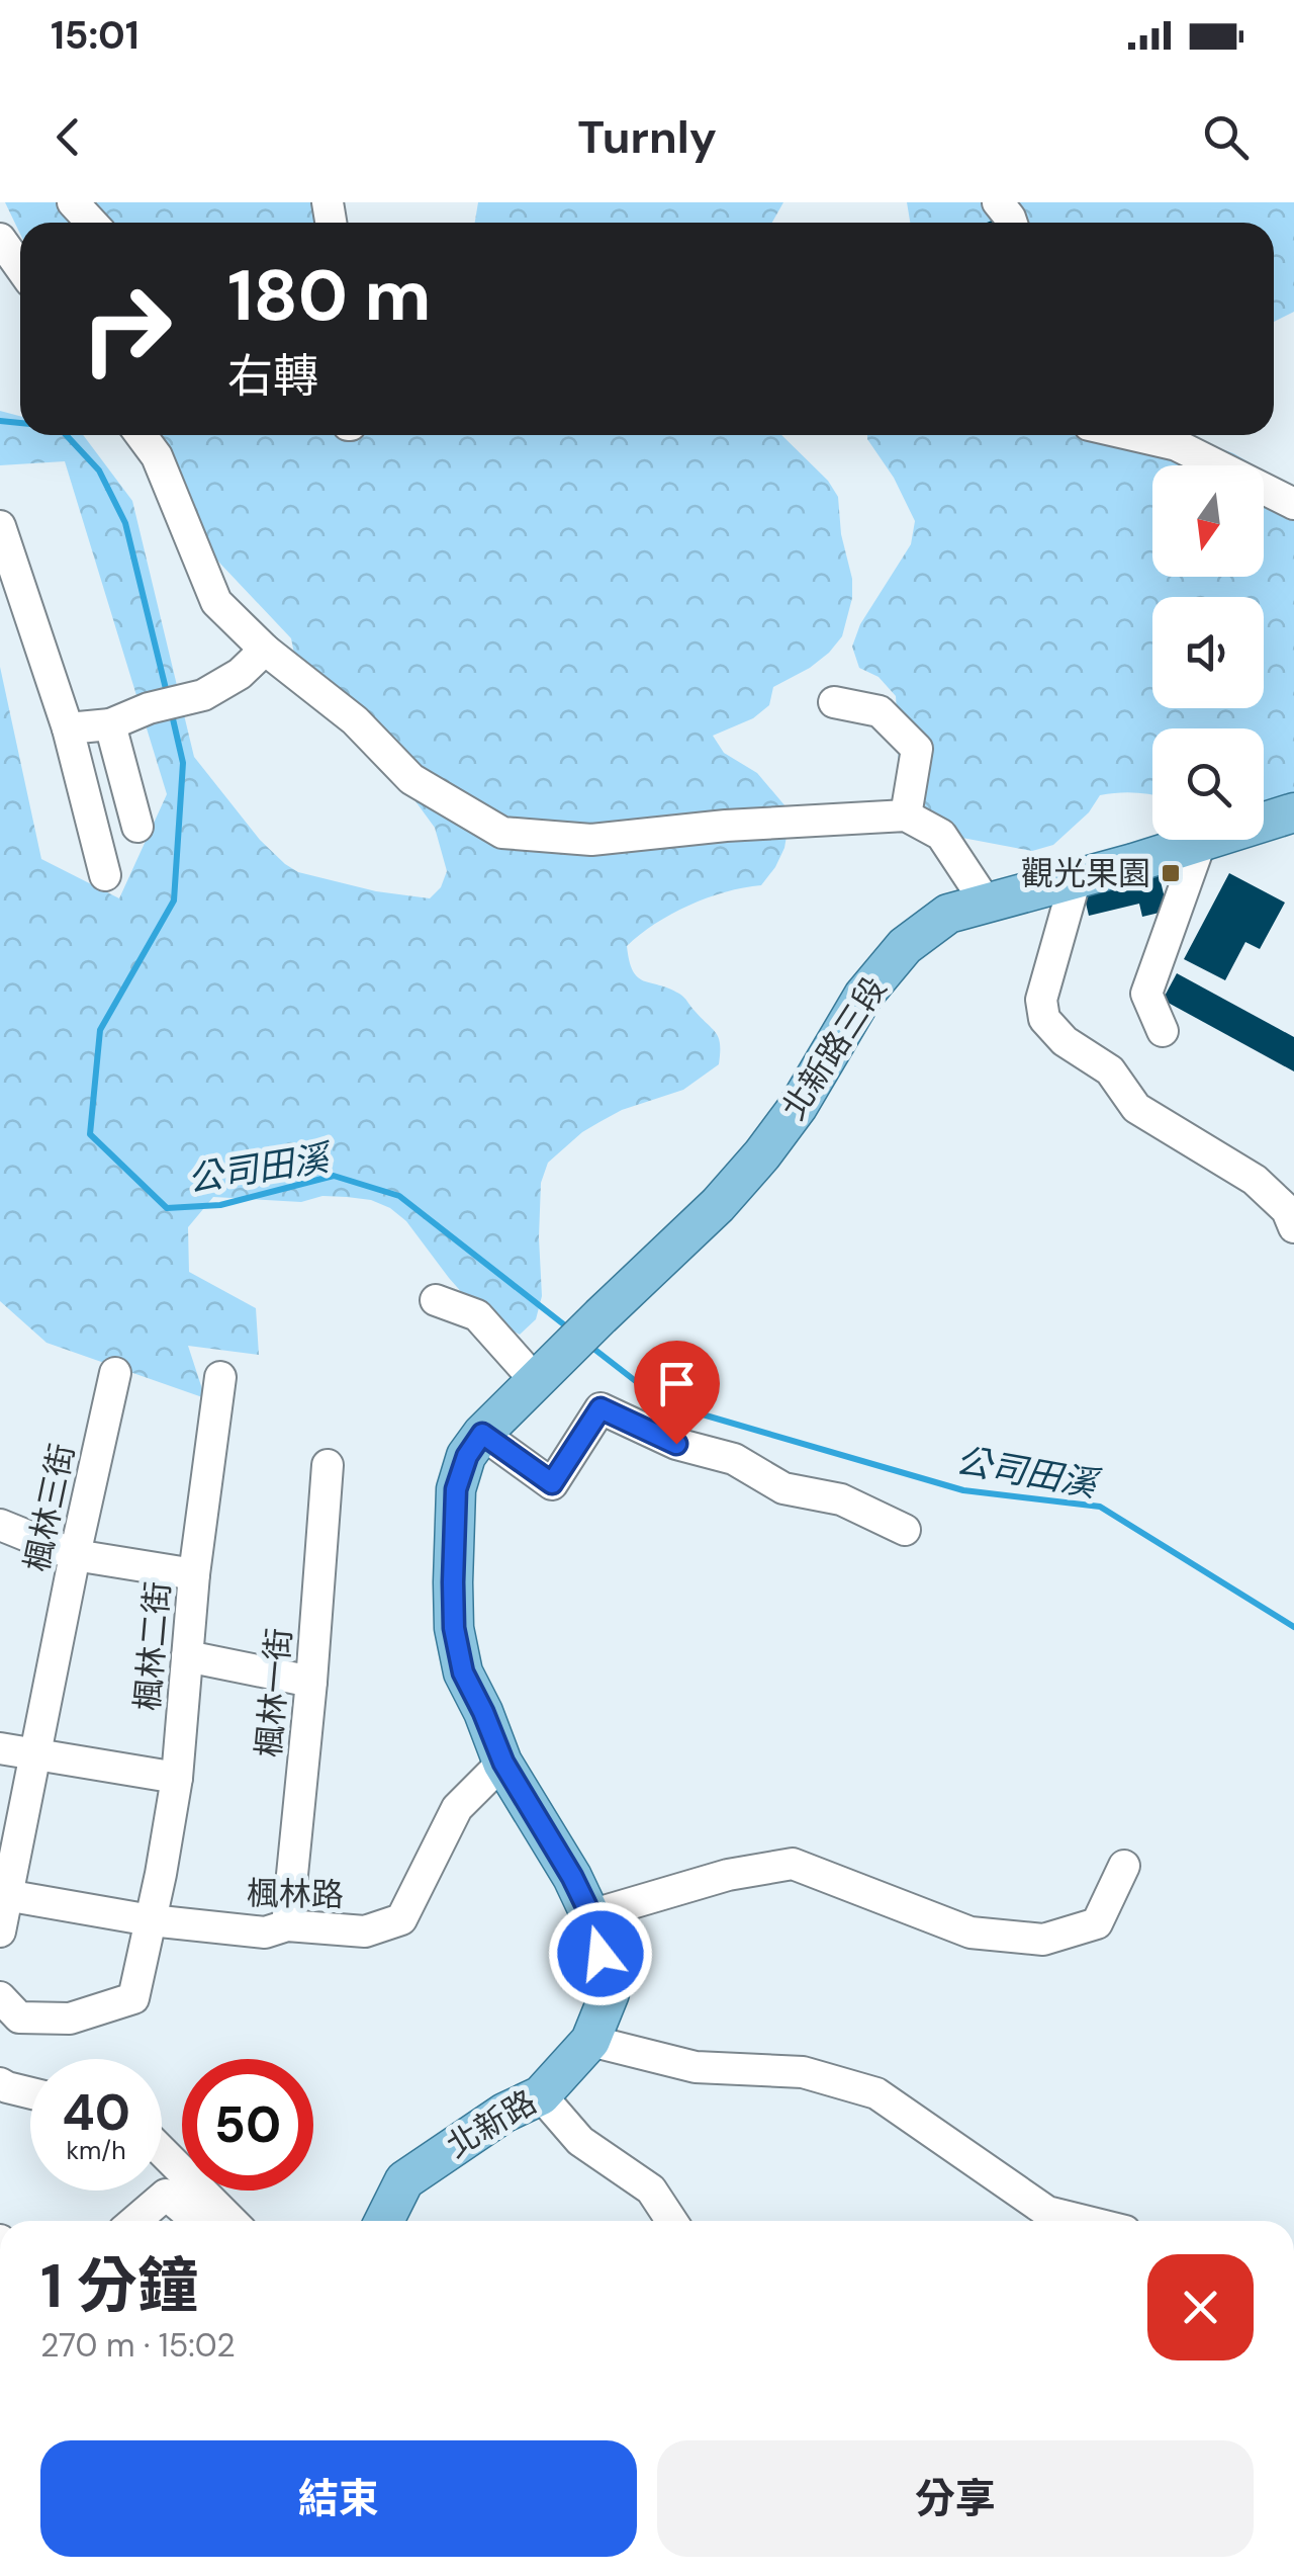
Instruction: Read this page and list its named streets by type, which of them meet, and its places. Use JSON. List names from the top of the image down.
{
  "streets": {
    "main road": ["北新路三段", "北新路"],
    "street": [
      "楓林三街",
      "楓林二街",
      "楓林一街",
      "楓林路"
    ]
  },
  "crossings": [
    ["北新路三段", "北新路"],
    ["楓林三街", "楓林路"],
    ["楓林二街", "楓林路"],
    ["楓林一街", "楓林路"],
    ["楓林路", "北新路"]
  ],
  "water": ["公司田溪"],
  "places": {
    "transit": ["觀光果園"]
  },
  "north": "bottom",
  "page": {
    "status": "15:01",
    "header": "Turnly",
    "turn": ["180 m", "右轉"],
    "speed": "40 km/h",
    "limit": "50",
    "heading": ["1 分鐘", "270 m · 15:02"],
    "buttons": ["結束", "分享"]
  }
}
